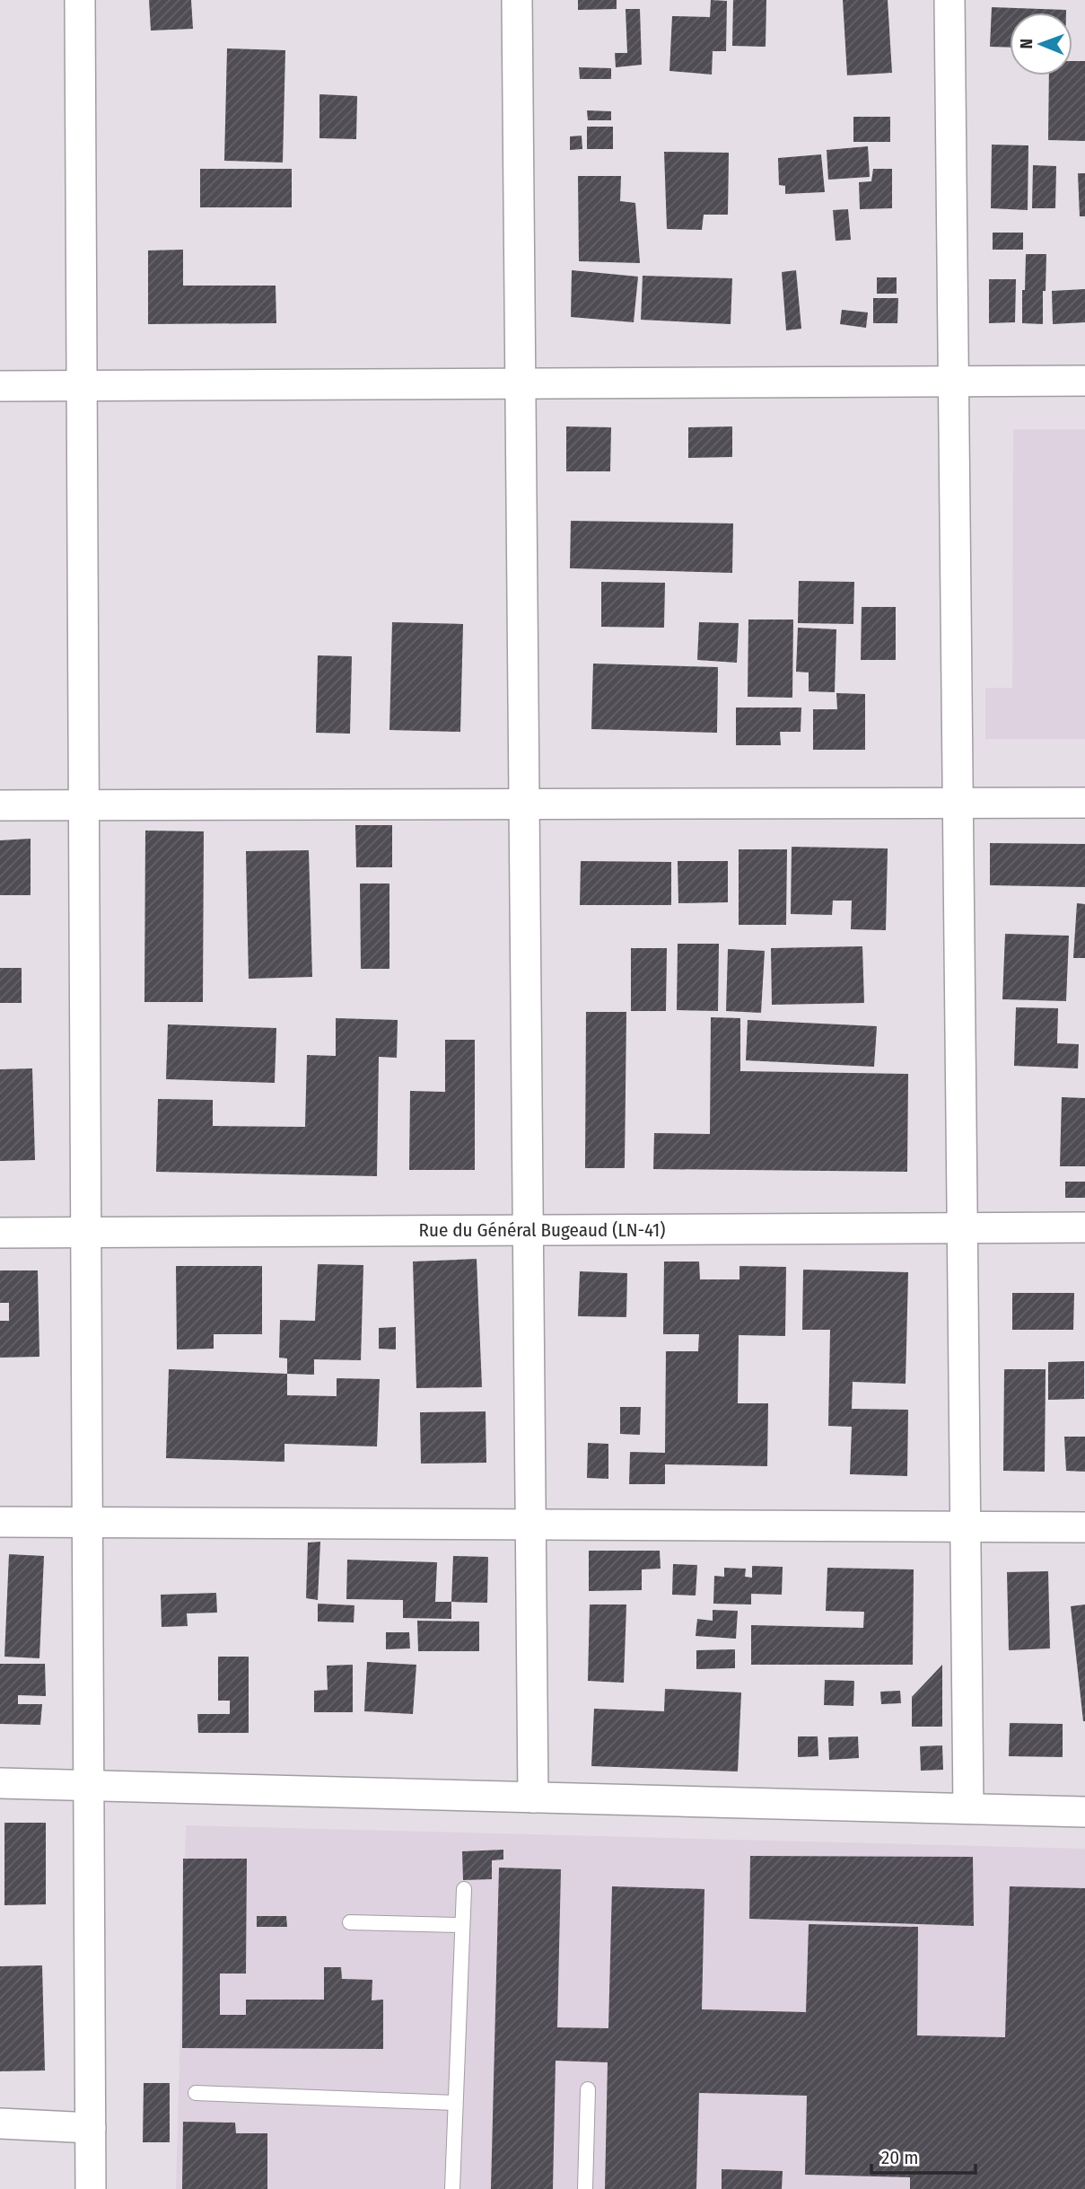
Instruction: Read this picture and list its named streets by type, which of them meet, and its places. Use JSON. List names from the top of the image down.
{
  "streets": {
    "street": ["Rue du Général Bugeaud (LN-41)"]
  },
  "scale_bar": "20 m",
  "north": "left"
}
